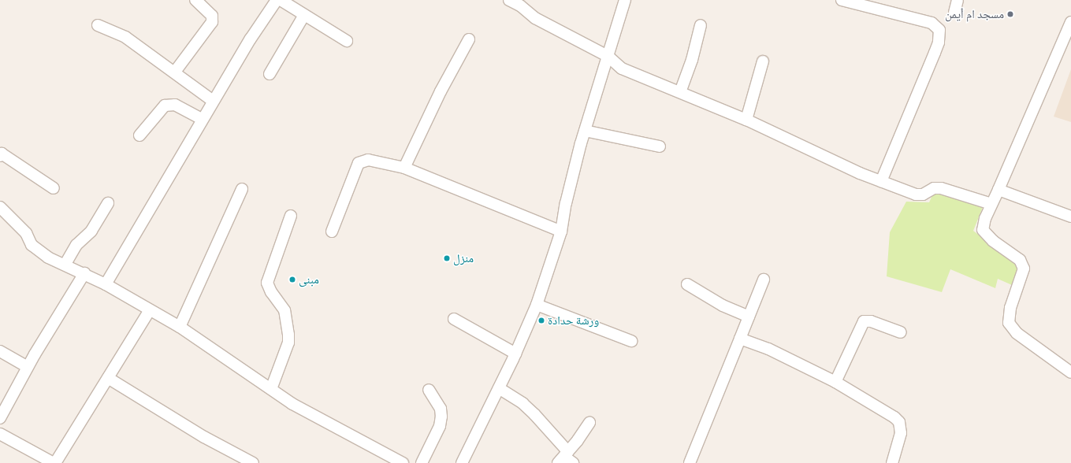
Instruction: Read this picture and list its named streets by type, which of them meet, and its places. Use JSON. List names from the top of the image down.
{
  "places": [
    "مسجد ام أيمن",
    "منزل",
    "مبنى",
    "ورشة حدادة"
  ]
}
